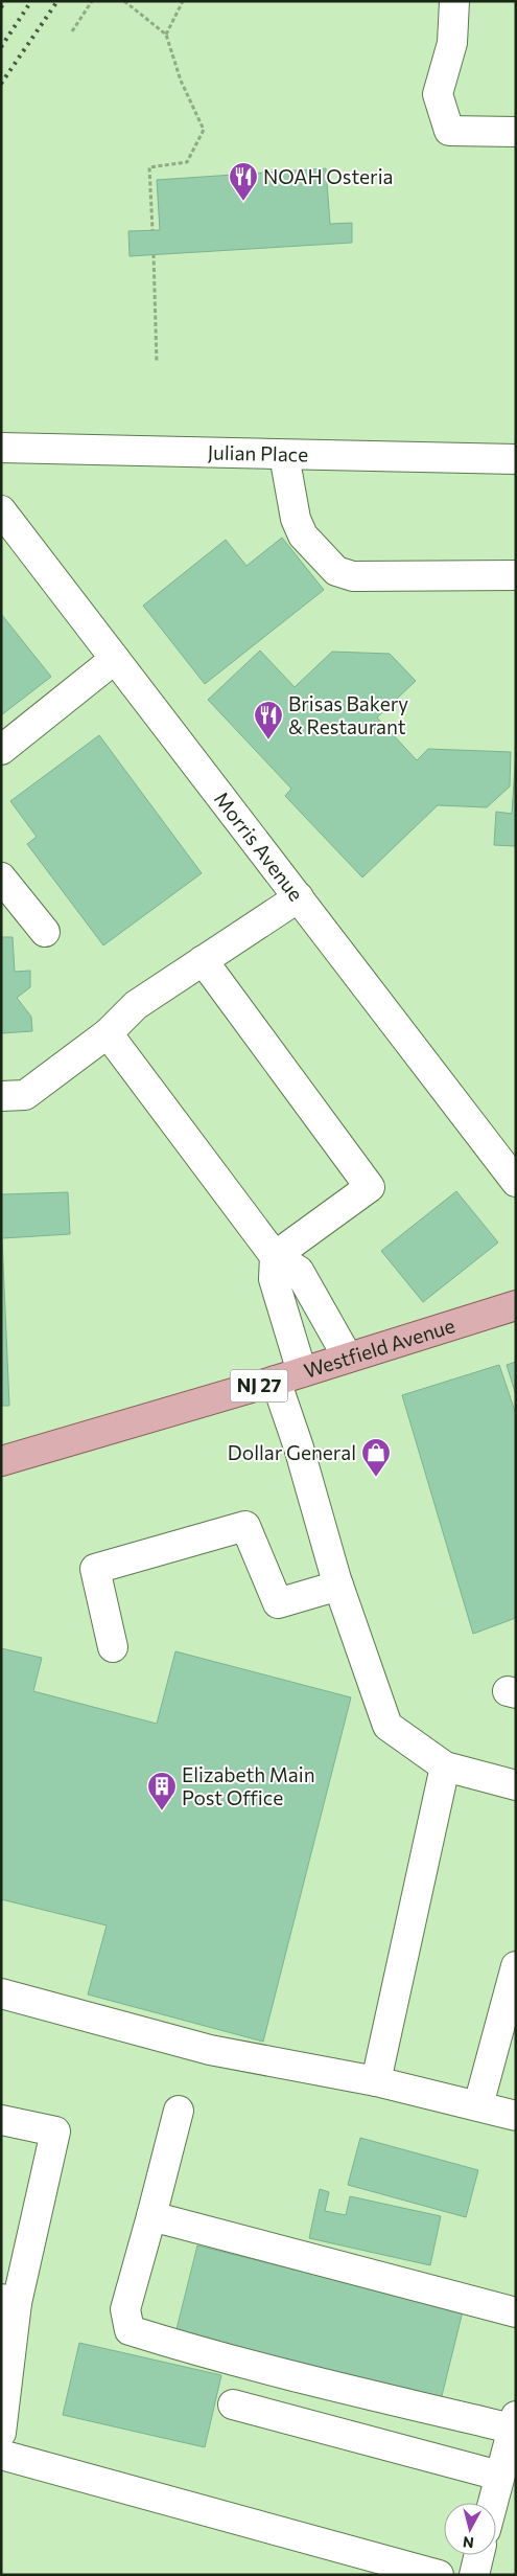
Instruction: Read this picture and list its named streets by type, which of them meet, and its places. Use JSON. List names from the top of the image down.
{
  "streets": {
    "main road": ["Westfield Avenue", "NJ 27"],
    "street": ["Julian Place", "Morris Avenue"]
  },
  "places": {
    "restaurant": ["NOAH Osteria", "Brisas Bakery & Restaurant"],
    "shop": ["Dollar General"],
    "building": ["Elizabeth Main Post Office"]
  },
  "north": "bottom"
}
